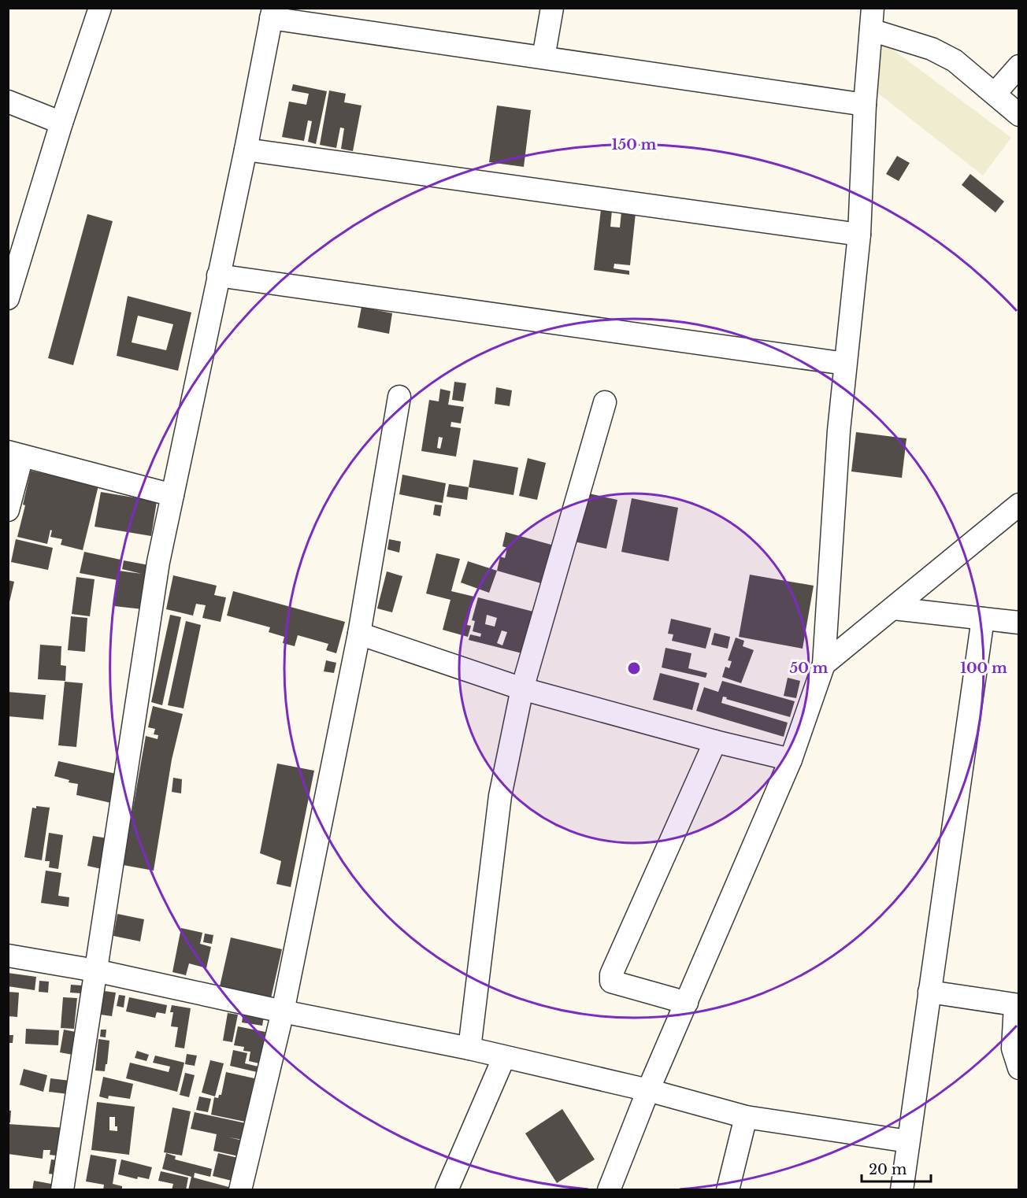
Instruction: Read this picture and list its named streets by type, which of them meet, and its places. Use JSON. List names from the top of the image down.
{
  "scale_bar": "20 m",
  "rings": ["150 m", "50 m", "100 m"]
}
